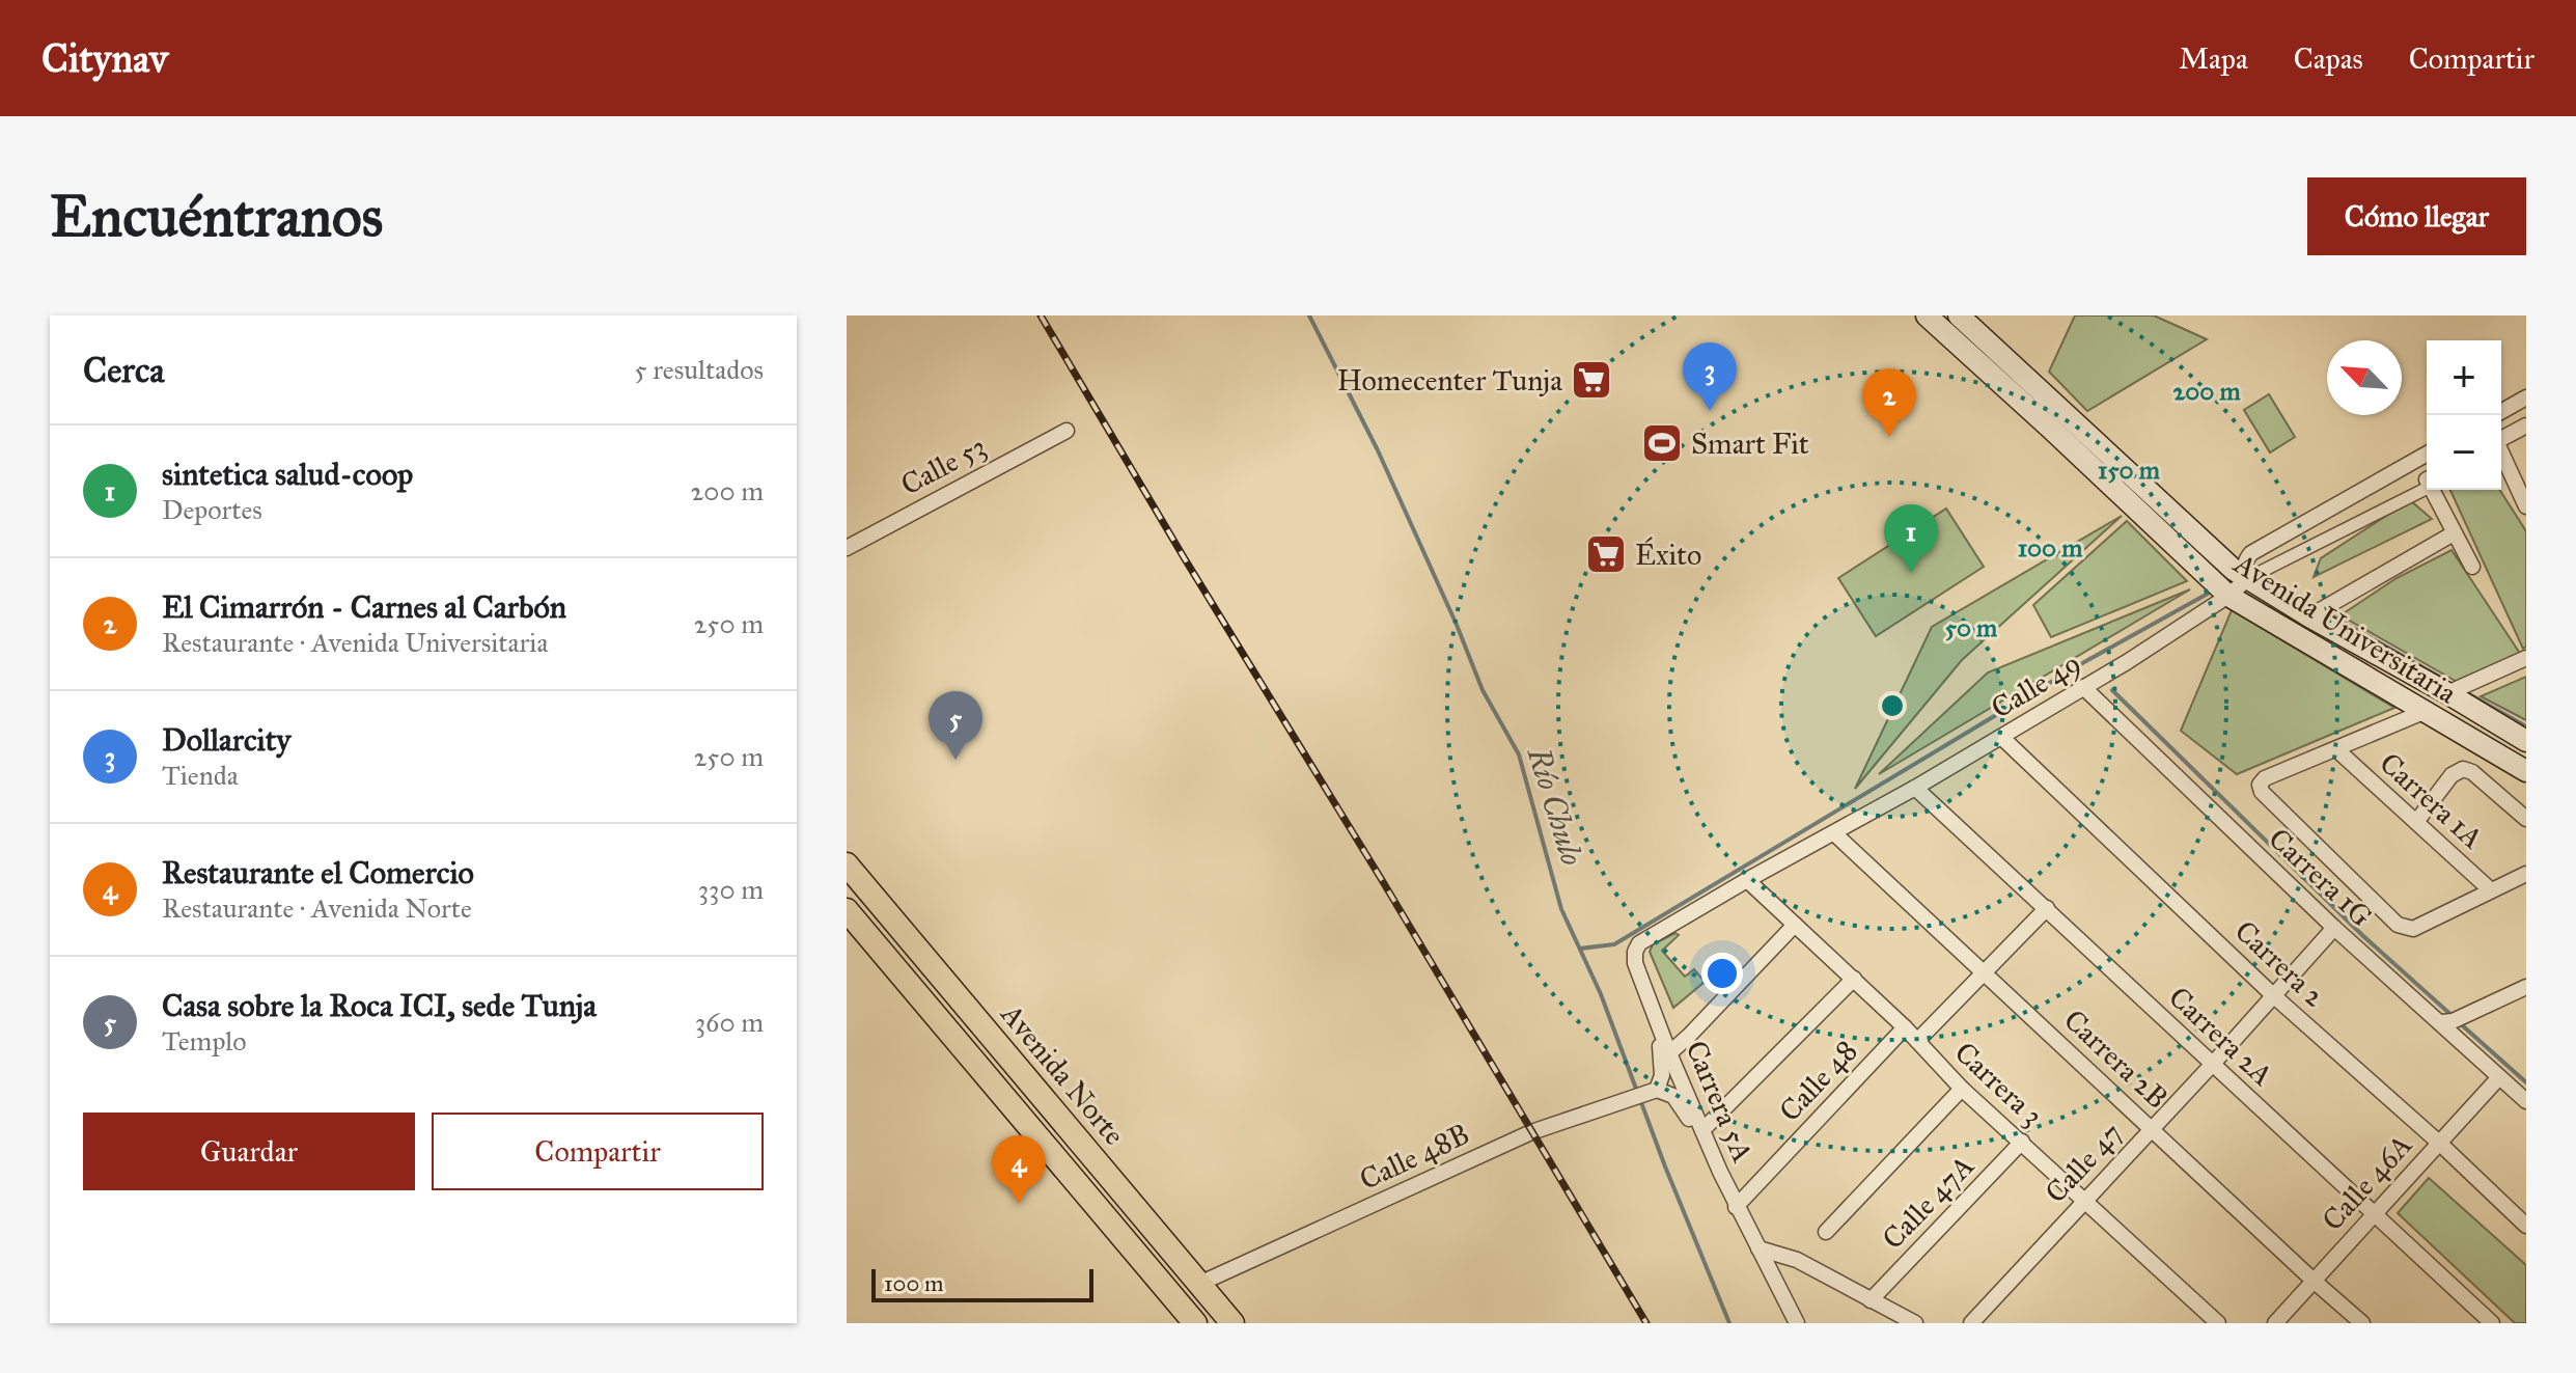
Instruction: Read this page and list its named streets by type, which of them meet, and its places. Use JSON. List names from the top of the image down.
{
  "streets": {
    "main road": ["Avenida Universitaria", "Avenida Norte"],
    "street": [
      "Calle 53",
      "Calle 49",
      "Carrera 1A",
      "Carrera 1G",
      "Carrera 2",
      "Carrera 2A",
      "Carrera 2B",
      "Calle 48",
      "Carrera 3",
      "Carrera 5A",
      "Calle 48B",
      "Calle 47",
      "Calle 46A",
      "Calle 47A"
    ]
  },
  "crossings": [
    ["Avenida Universitaria", "Calle 49"],
    ["Calle 49", "Carrera 1G"],
    ["Calle 49", "Carrera 2"],
    ["Calle 49", "Carrera 2A"],
    ["Calle 49", "Carrera 2B"],
    ["Calle 49", "Carrera 3"],
    ["Calle 49", "Carrera 5A"],
    ["Carrera 1G", "Calle 47"],
    ["Carrera 1G", "Calle 46A"],
    ["Carrera 2", "Calle 47"],
    ["Carrera 2", "Calle 46A"],
    ["Carrera 2A", "Calle 47"],
    ["Carrera 2A", "Calle 46A"],
    ["Carrera 2B", "Calle 47"],
    ["Carrera 2B", "Calle 46A"],
    ["Avenida Norte", "Calle 48B"],
    ["Calle 48", "Carrera 3"],
    ["Calle 48", "Carrera 5A"],
    ["Carrera 3", "Calle 47"],
    ["Carrera 3", "Calle 47A"]
  ],
  "water": ["Río Chulo"],
  "places": {
    "supermarket": ["Homecenter Tunja", "Éxito"],
    "sports": ["Smart Fit"]
  },
  "scale_bar": "100 m",
  "north": "top left",
  "page": {
    "header": "Citynav",
    "nav": ["Mapa", "Capas", "Compartir"],
    "buttons": [
      "Cómo llegar",
      ["Guardar", "Compartir"]
    ],
    "title": "Encuéntranos",
    "heading": ["Cerca", "5 resultados"],
    "map_buttons": ["+", "−"],
    "pins": [
      "3",
      "2",
      "1",
      "5",
      "4"
    ],
    "list": [
      {
        "mark": "1",
        "name": "sintetica salud-coop",
        "note": "Deportes",
        "value": "200 m"
      },
      {
        "mark": "2",
        "name": "El Cimarrón - Carnes al Carbón",
        "note": "Restaurante · Avenida Universitaria",
        "value": "250 m"
      },
      {
        "mark": "3",
        "name": "Dollarcity",
        "note": "Tienda",
        "value": "250 m"
      },
      {
        "mark": "4",
        "name": "Restaurante el Comercio",
        "note": "Restaurante · Avenida Norte",
        "value": "330 m"
      },
      {
        "mark": "5",
        "name": "Casa sobre la Roca ICI, sede Tunja",
        "note": "Templo",
        "value": "360 m"
      }
    ],
    "scale": "100 m"
  },
  "rings": [
    "200 m",
    "150 m",
    "100 m",
    "50 m"
  ]
}
